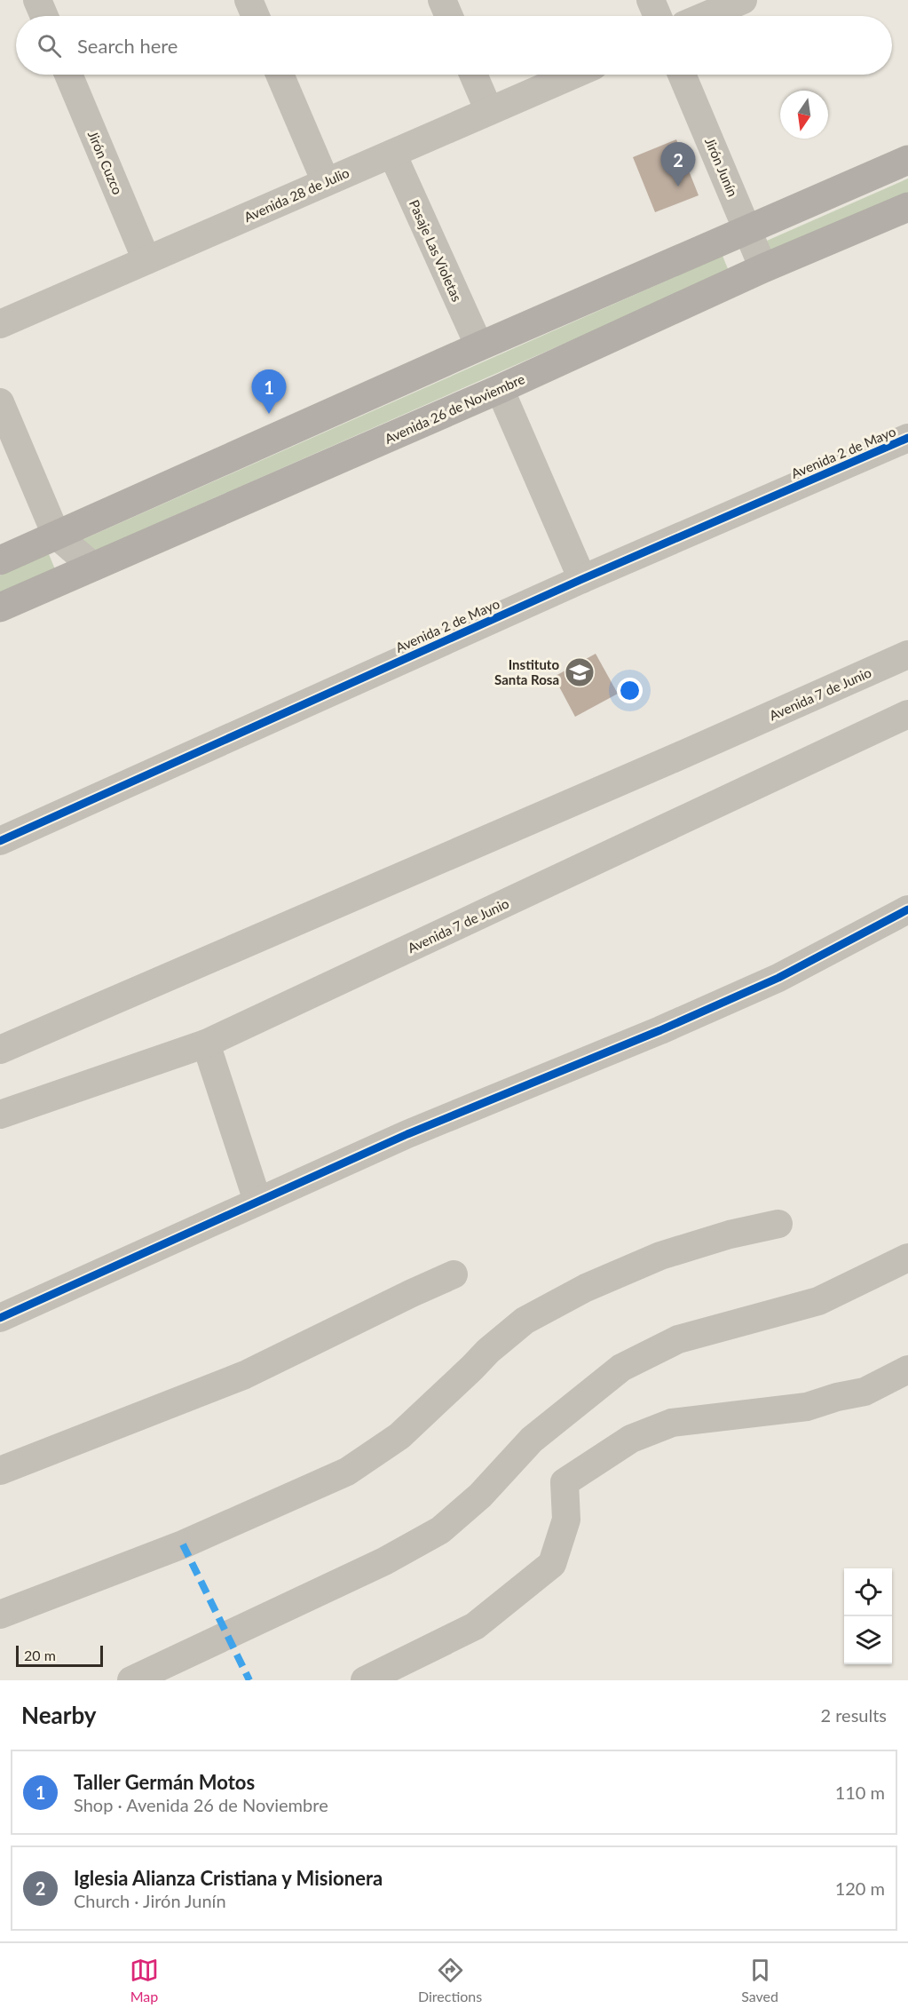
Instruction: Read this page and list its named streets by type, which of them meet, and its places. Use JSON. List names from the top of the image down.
{
  "streets": {
    "main road": ["Avenida 26 de Noviembre"],
    "street": [
      "Jirón Cuzco",
      "Jirón Junín",
      "Avenida 28 de Julio",
      "Pasaje Las Violetas",
      "Avenida 2 de Mayo",
      "Avenida 7 de Junio"
    ]
  },
  "crossings": [
    ["Jirón Cuzco", "Avenida 28 de Julio"],
    ["Jirón Junín", "Avenida 26 de Noviembre"],
    ["Avenida 28 de Julio", "Pasaje Las Violetas"]
  ],
  "places": {
    "school or university": ["Instituto Santa Rosa"]
  },
  "scale_bar": "20 m",
  "north": "bottom",
  "page": {
    "search": "Search here",
    "pins": ["2", "1"],
    "scale": "20 m",
    "heading": ["Nearby", "2 results"],
    "list": [
      {
        "mark": "1",
        "name": "Taller Germán Motos",
        "note": "Shop · Avenida 26 de Noviembre",
        "value": "110 m"
      },
      {
        "mark": "2",
        "name": "Iglesia Alianza Cristiana y Misionera",
        "note": "Church · Jirón Junín",
        "value": "120 m"
      }
    ],
    "nav": ["Map", "Directions", "Saved"]
  }
}
